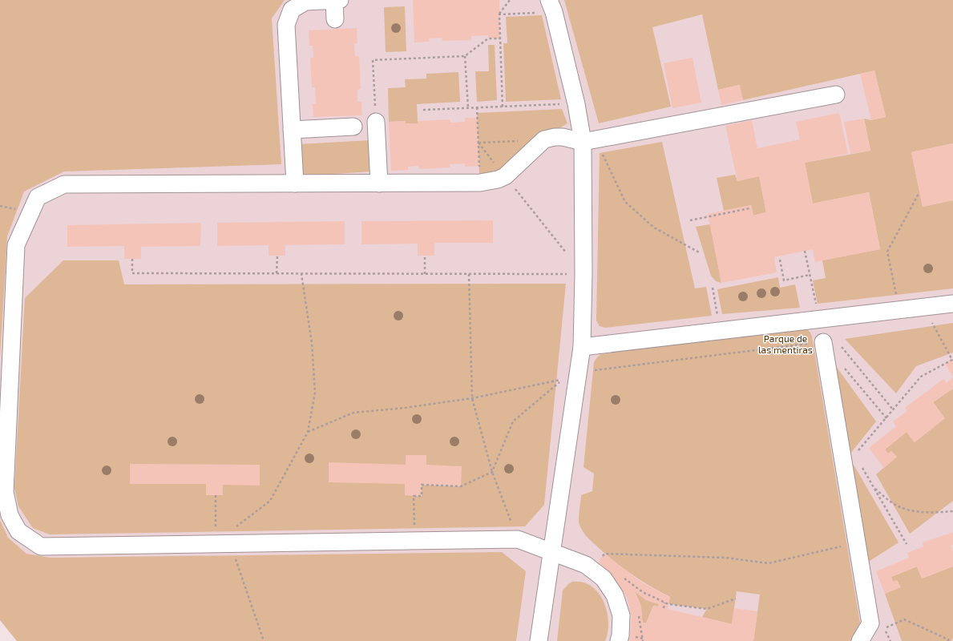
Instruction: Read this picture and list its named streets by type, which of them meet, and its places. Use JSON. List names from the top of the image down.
{
  "parks": ["Parque de las mentiras"]
}
